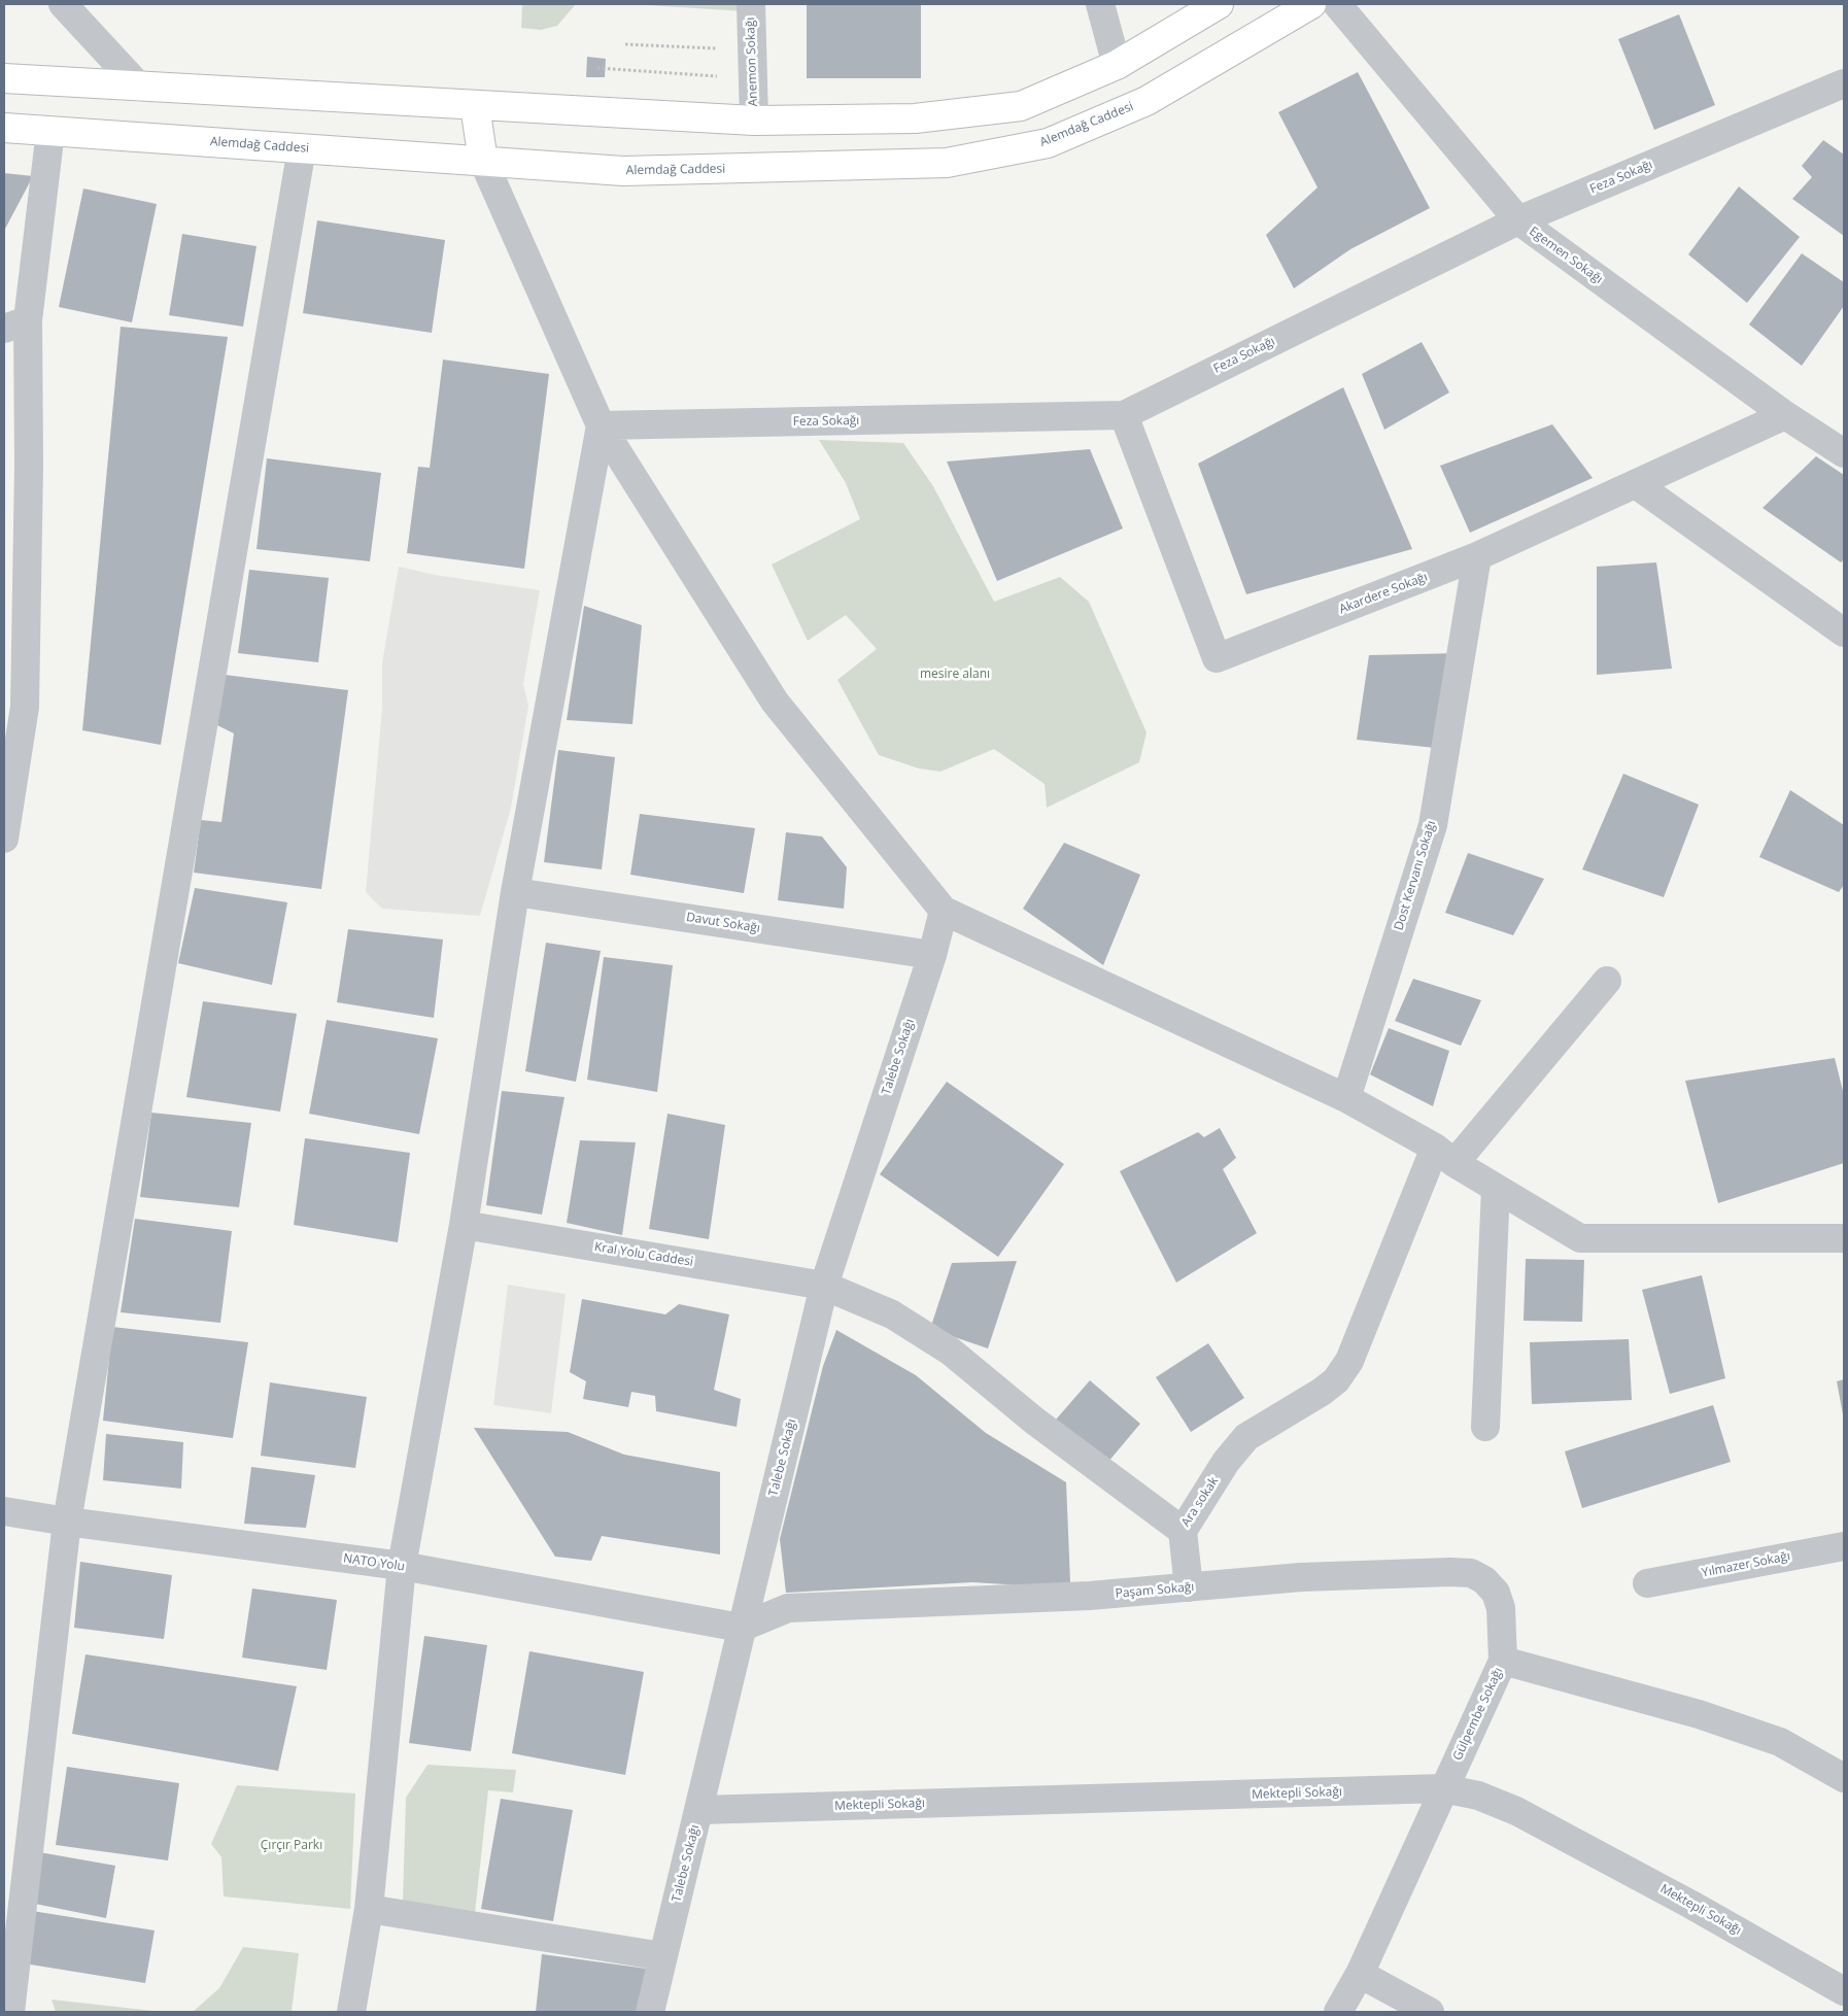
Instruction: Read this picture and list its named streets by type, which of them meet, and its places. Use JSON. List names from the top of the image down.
{
  "streets": {
    "main road": ["Alemdağ Caddesi"],
    "street": [
      "Anemon Sokağı",
      "Feza Sokağı",
      "Egemen Sokağı",
      "Akardere Sokağı",
      "Dost Kervanı Sokağı",
      "Davut Sokağı",
      "Talebe Sokağı",
      "Kral Yolu Caddesi",
      "Ara sokak",
      "NATO Yolu",
      "Yılmazer Sokağı",
      "Paşam Sokağı",
      "Gülpembe Sokağı",
      "Mektepli Sokağı"
    ]
  },
  "crossings": [
    ["Feza Sokağı", "Egemen Sokağı"],
    ["Feza Sokağı", "Akardere Sokağı"],
    ["Egemen Sokağı", "Akardere Sokağı"],
    ["Akardere Sokağı", "Dost Kervanı Sokağı"],
    ["Davut Sokağı", "Talebe Sokağı"],
    ["Talebe Sokağı", "Kral Yolu Caddesi"],
    ["Talebe Sokağı", "Ara sokak"],
    ["Talebe Sokağı", "NATO Yolu"],
    ["Talebe Sokağı", "Paşam Sokağı"],
    ["Talebe Sokağı", "Mektepli Sokağı"],
    ["Kral Yolu Caddesi", "Ara sokak"],
    ["NATO Yolu", "Paşam Sokağı"],
    ["Paşam Sokağı", "Gülpembe Sokağı"],
    ["Gülpembe Sokağı", "Mektepli Sokağı"]
  ],
  "parks": ["mesire alanı", "Çırçır Parkı"]
}
